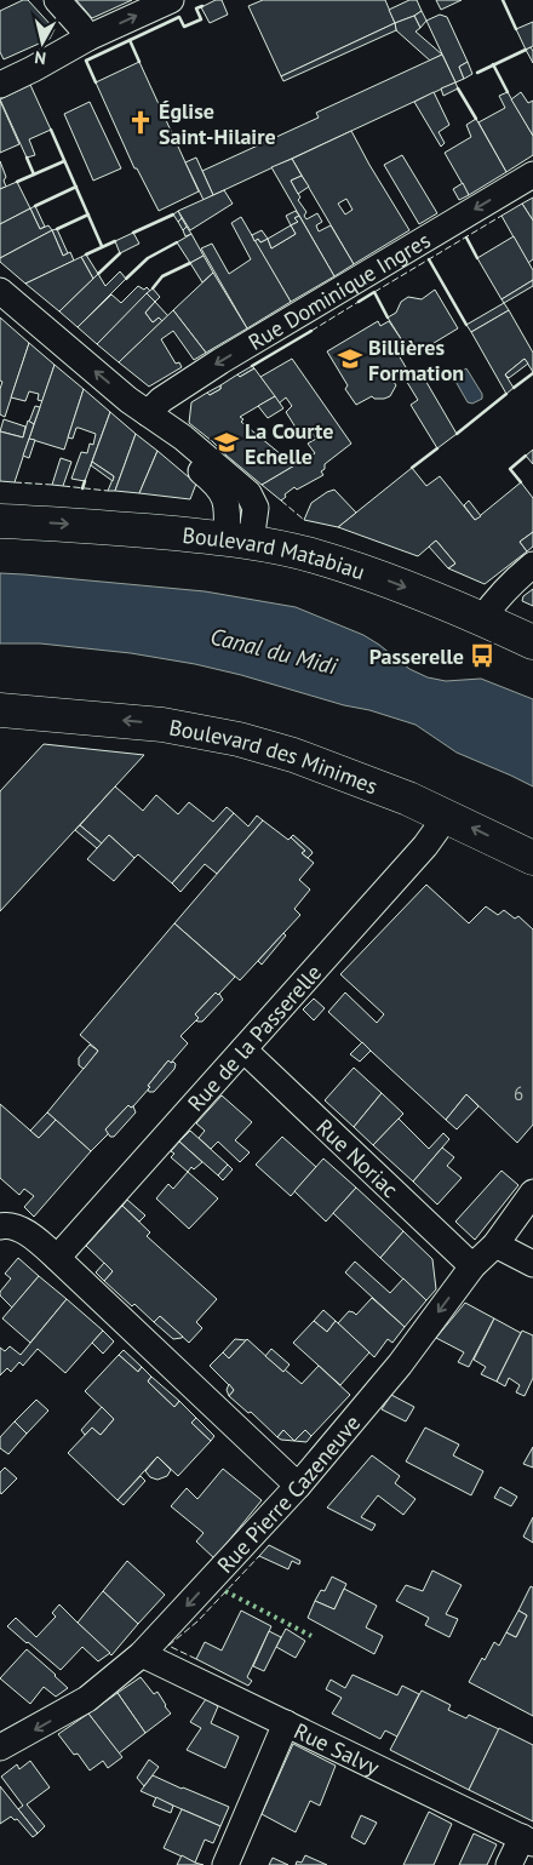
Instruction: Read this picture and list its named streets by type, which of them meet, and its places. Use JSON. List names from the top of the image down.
{
  "streets": {
    "main road": ["Boulevard Matabiau", "Boulevard des Minimes"],
    "street": [
      "Rue Dominique Ingres",
      "Rue de la Passerelle",
      "Rue Noriac",
      "Rue Pierre Cazeneuve",
      "Rue Salvy"
    ]
  },
  "crossings": [
    ["Boulevard des Minimes", "Rue de la Passerelle"],
    ["Rue de la Passerelle", "Rue Noriac"],
    ["Rue Noriac", "Rue Pierre Cazeneuve"],
    ["Rue Pierre Cazeneuve", "Rue Salvy"]
  ],
  "one_way": [
    "Rue Dominique Ingres",
    "Boulevard Matabiau",
    "Boulevard des Minimes",
    "Rue Pierre Cazeneuve"
  ],
  "water": ["Canal du Midi"],
  "places": {
    "church": ["Église Saint-Hilaire"],
    "school or university": ["Billières Formation", "La Courte Echelle"],
    "bus stop": ["Passerelle"]
  },
  "house_numbers": ["6"],
  "north": "bottom"
}
